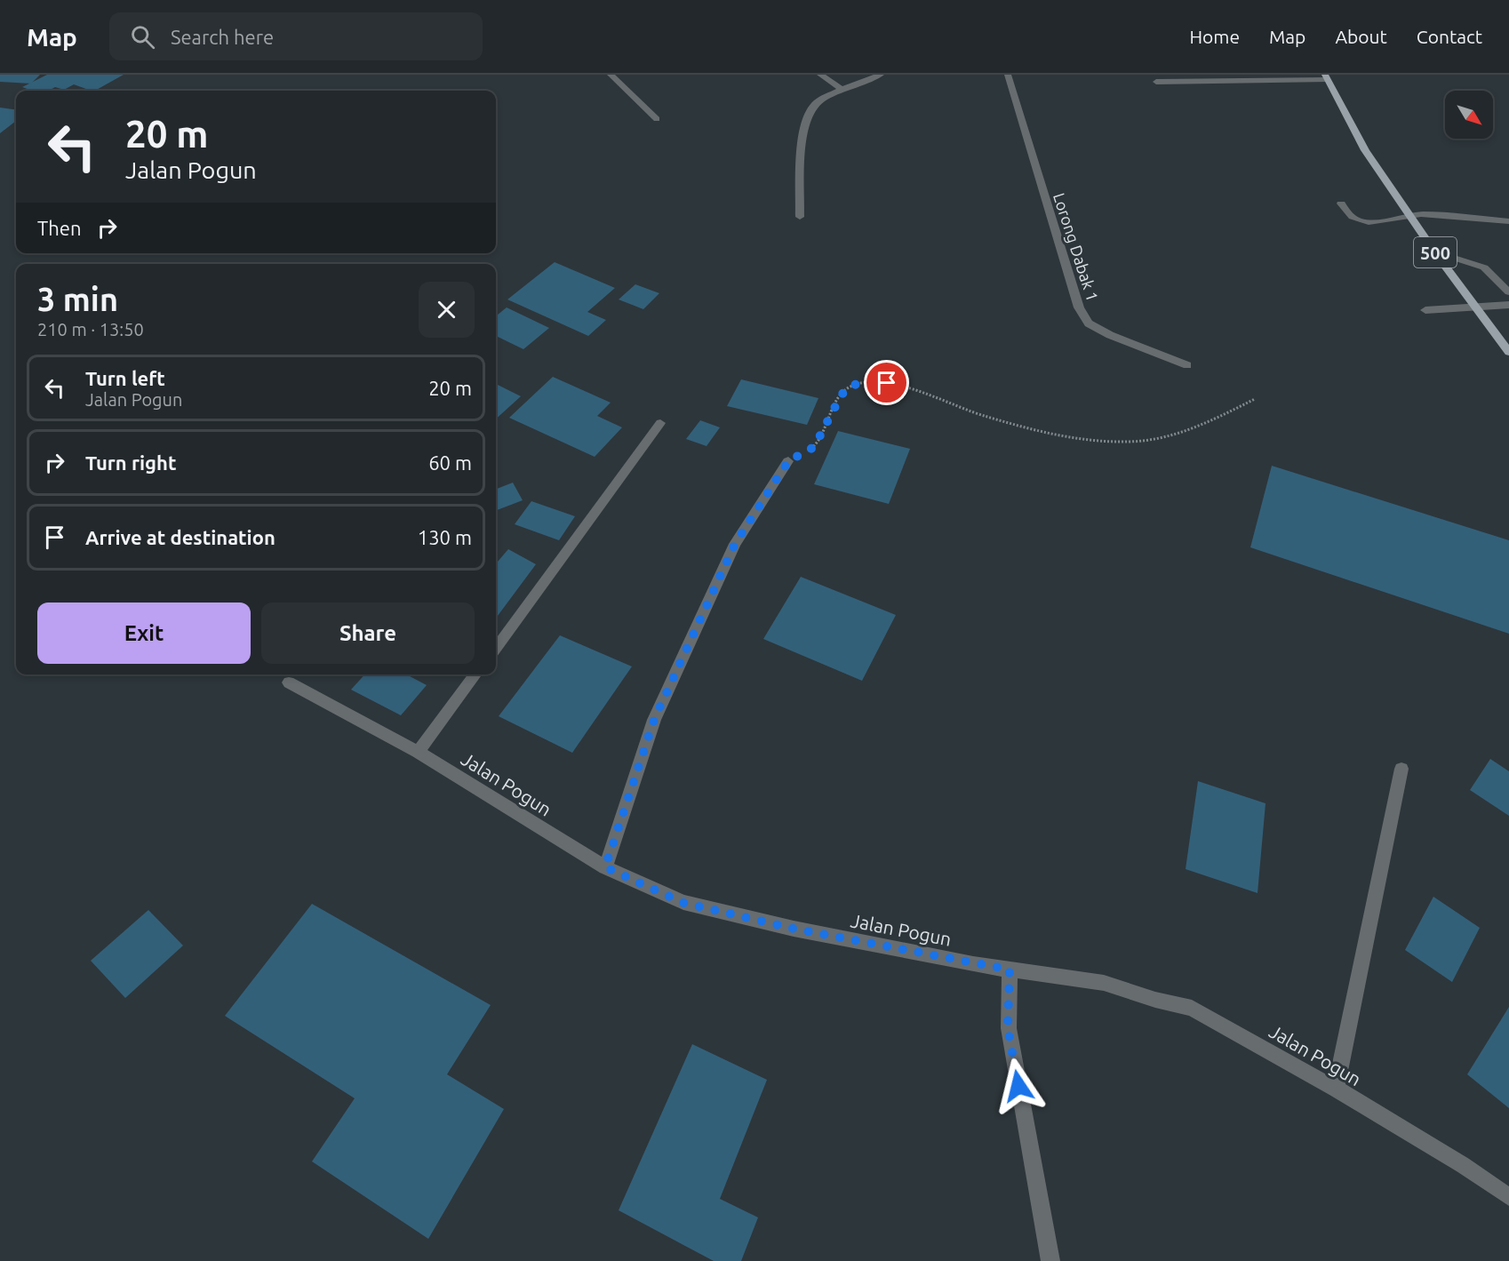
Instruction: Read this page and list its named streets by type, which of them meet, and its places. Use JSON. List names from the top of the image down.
{
  "streets": {
    "main road": ["500"],
    "street": ["Lorong Dabak 1", "Jalan Pogun"]
  },
  "north": "bottom right",
  "page": {
    "header": "Map",
    "search": "Search here",
    "nav": [
      "Home",
      "Map",
      "About",
      "Contact"
    ],
    "turn": ["20 m", "Jalan Pogun"],
    "then": "Then",
    "heading": ["3 min", "210 m · 13:50"],
    "list": [
      {
        "name": "Turn left",
        "note": "Jalan Pogun",
        "value": "20 m"
      },
      {
        "name": "Turn right",
        "value": "60 m"
      },
      {
        "name": "Arrive at destination",
        "value": "130 m"
      }
    ],
    "buttons": ["Exit", "Share"]
  }
}
